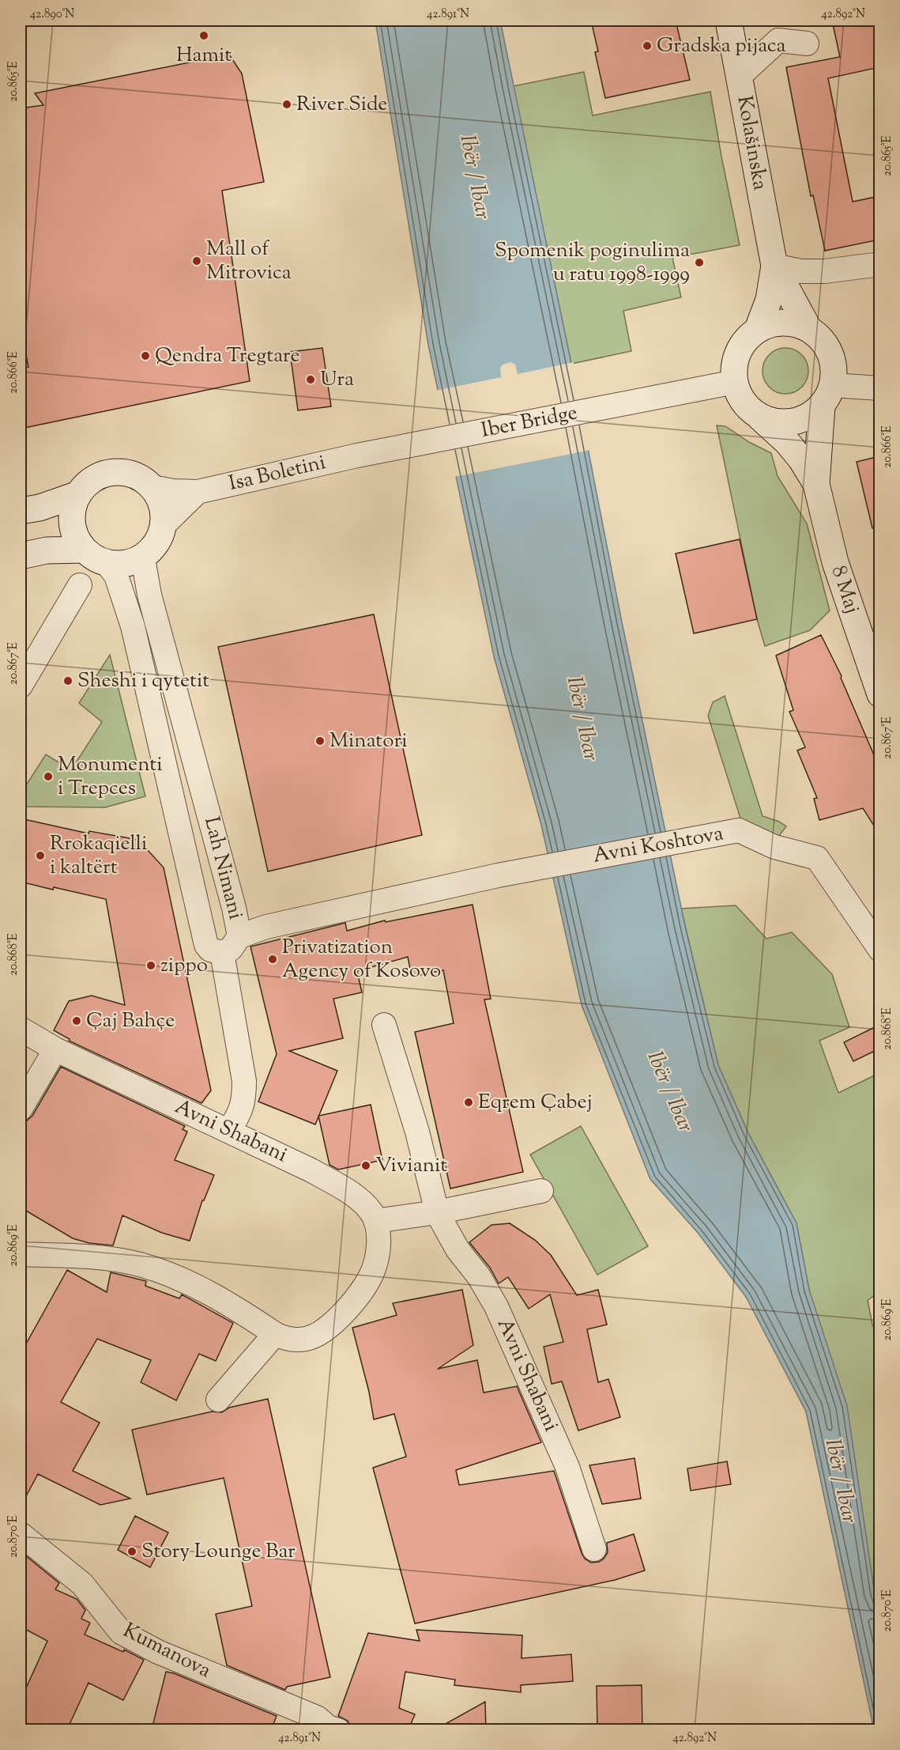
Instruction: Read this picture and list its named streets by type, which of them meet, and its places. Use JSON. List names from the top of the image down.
{
  "streets": {
    "main road": ["Kolašinska", "8 Maj"],
    "street": [
      "Iber Bridge",
      "Isa Boletini",
      "Avni Koshtova",
      "Lah Nimani",
      "Avni Shabani",
      "Kumanova"
    ]
  },
  "crossings": [
    ["Kolašinska", "Iber Bridge"],
    ["Kolašinska", "8 Maj"],
    ["Iber Bridge", "Isa Boletini"],
    ["Iber Bridge", "8 Maj"],
    ["Isa Boletini", "Lah Nimani"],
    ["Avni Koshtova", "Lah Nimani"]
  ],
  "water": ["Ibër / Ibar"],
  "places": [
    "Hamit",
    "Gradska pijaca",
    "River Side",
    "Mall of Mitrovica",
    "Spomenik poginulima u ratu 1998-1999",
    "Qendra Tregtare",
    "Ura",
    "Sheshi i qytetit",
    "Minatori",
    "Monumenti i Trepces",
    "Rrokaqielli i kaltërt",
    "Privatization Agency of Kosovo",
    "zippo",
    "Çaj Bahçe",
    "Eqrem Çabej",
    "Vivianit",
    "Story Lounge Bar"
  ],
  "coordinates": [
    "42.890°N",
    "42.891°N",
    "42.892°N",
    "20.865°E",
    "20.866°E",
    "20.867°E",
    "20.868°E",
    "20.869°E",
    "20.870°E"
  ]
}
